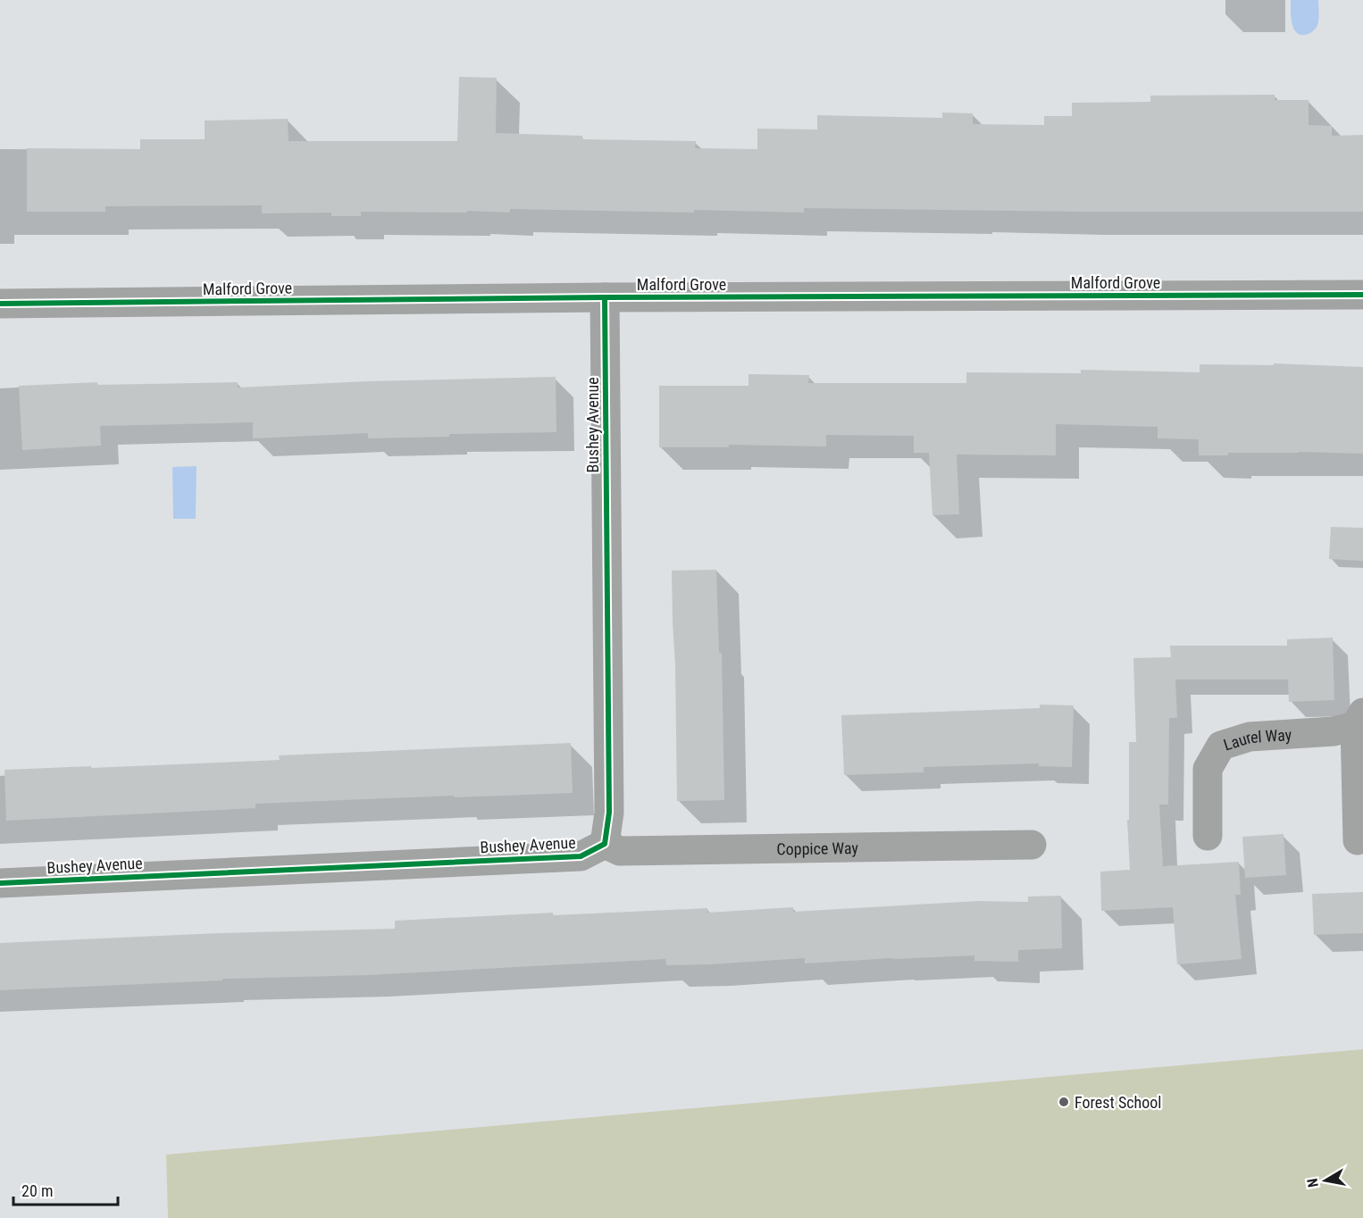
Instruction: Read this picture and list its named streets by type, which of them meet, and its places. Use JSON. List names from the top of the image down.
{
  "streets": {
    "street": [
      "Malford Grove",
      "Bushey Avenue",
      "Laurel Way",
      "Coppice Way"
    ]
  },
  "crossings": [
    ["Malford Grove", "Bushey Avenue"],
    ["Bushey Avenue", "Coppice Way"]
  ],
  "places": ["Forest School"],
  "scale_bar": "20 m",
  "north": "left"
}
